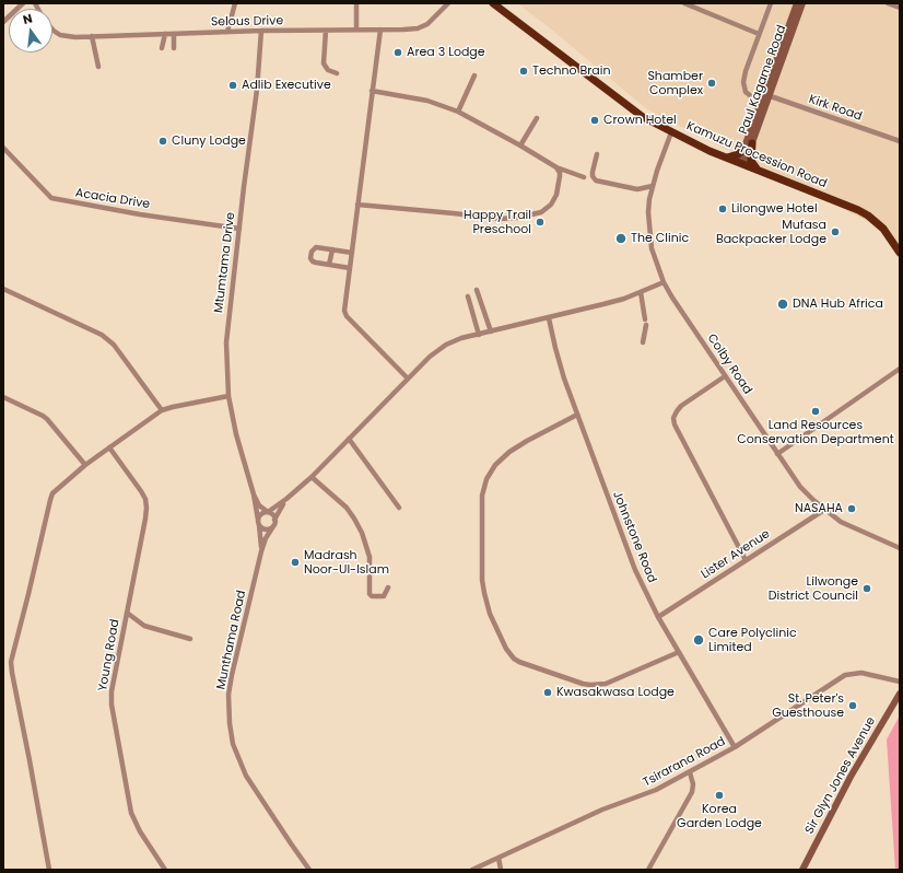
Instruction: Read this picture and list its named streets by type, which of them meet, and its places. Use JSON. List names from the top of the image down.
{
  "streets": {
    "highway": ["Kamuzu Procession Road"],
    "main road": ["Paul Kagame Road", "Sir Glyn Jones Avenue"],
    "street": [
      "Selous Drive",
      "Kirk Road",
      "Acacia Drive",
      "Mtumtama Drive",
      "Colby Road",
      "Johnstone Road",
      "Lister Avenue",
      "Munthama Road",
      "Young Road",
      "Tsirarana Road"
    ]
  },
  "crossings": [
    ["Selous Drive", "Mtumtama Drive"],
    ["Paul Kagame Road", "Kirk Road"],
    ["Paul Kagame Road", "Kamuzu Procession Road"],
    ["Kamuzu Procession Road", "Colby Road"],
    ["Acacia Drive", "Mtumtama Drive"],
    ["Mtumtama Drive", "Munthama Road"],
    ["Colby Road", "Lister Avenue"],
    ["Johnstone Road", "Lister Avenue"],
    ["Johnstone Road", "Tsirarana Road"]
  ],
  "places": [
    "Area 3 Lodge",
    "Techno Brain",
    "Shamber Complex",
    "Adlib Executive",
    "Crown Hotel",
    "Cluny Lodge",
    "Lilongwe Hotel",
    "Happy Trail Preschool",
    "Mufasa Backpacker Lodge",
    "The Clinic",
    "DNA Hub Africa",
    "Land Resources Conservation Department",
    "NASAHA",
    "Madrash Noor-Ul-Islam",
    "Lilwonge District Council",
    "Care Polyclinic Limited",
    "Kwasakwasa Lodge",
    "St. Peter's Guesthouse",
    "Korea Garden Lodge"
  ],
  "north": "top"
}
